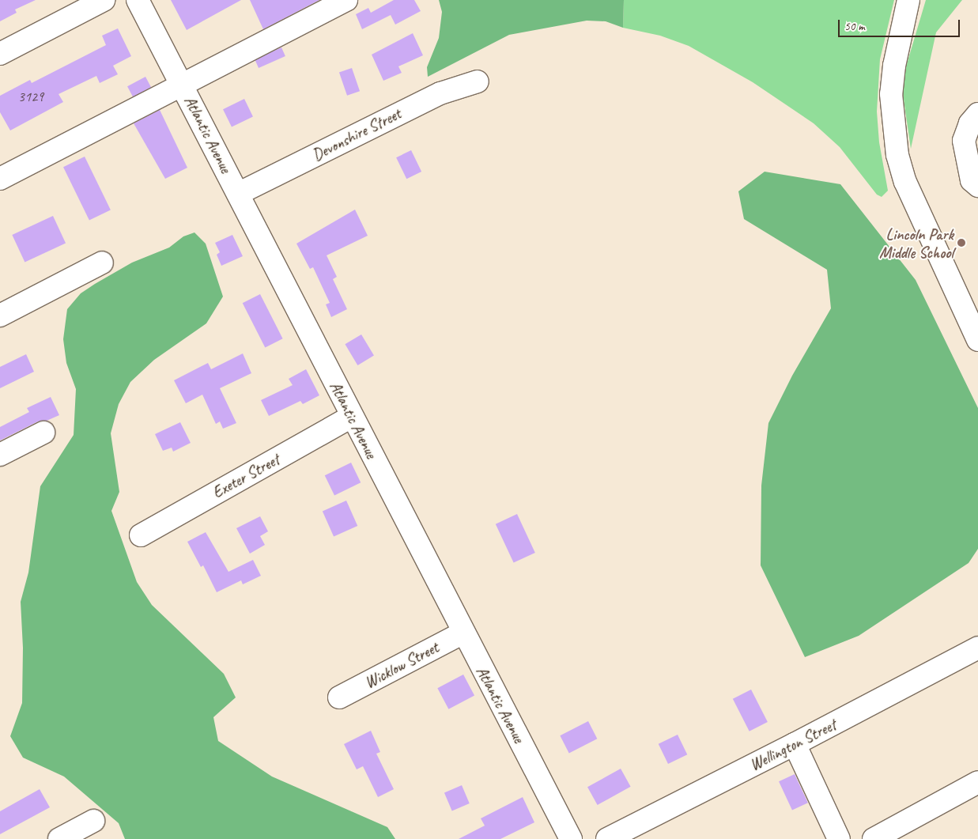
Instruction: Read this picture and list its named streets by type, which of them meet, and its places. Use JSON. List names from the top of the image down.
{
  "streets": {
    "street": [
      "Atlantic Avenue",
      "Devonshire Street",
      "Exeter Street",
      "Wicklow Street",
      "Wellington Street"
    ]
  },
  "crossings": [
    ["Atlantic Avenue", "Devonshire Street"],
    ["Atlantic Avenue", "Exeter Street"],
    ["Atlantic Avenue", "Wicklow Street"]
  ],
  "places": ["Lincoln Park Middle School"],
  "house_numbers": ["3129"],
  "scale_bar": "50 m"
}
